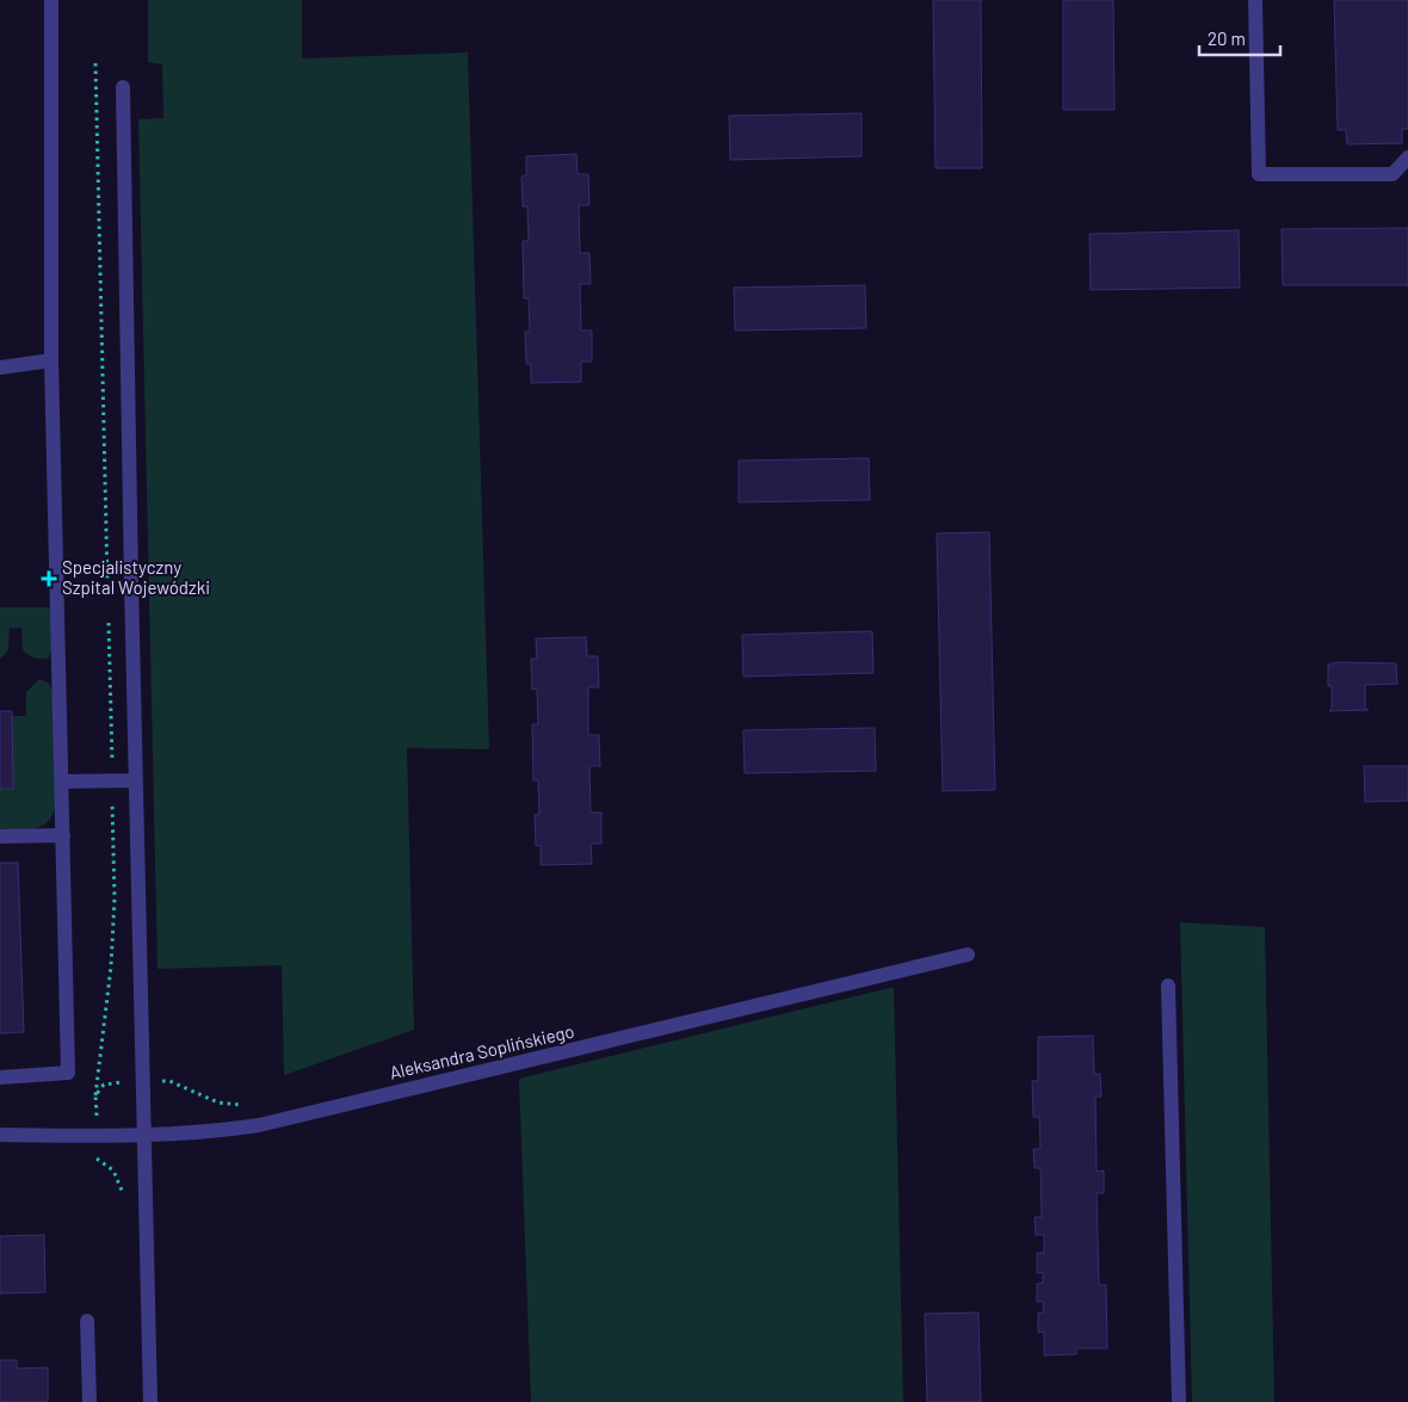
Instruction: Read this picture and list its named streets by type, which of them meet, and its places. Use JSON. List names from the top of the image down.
{
  "streets": {
    "street": ["Aleksandra Soplińskiego"]
  },
  "places": {
    "health": ["Specjalistyczny Szpital Wojewódzki"]
  },
  "scale_bar": "20 m"
}
